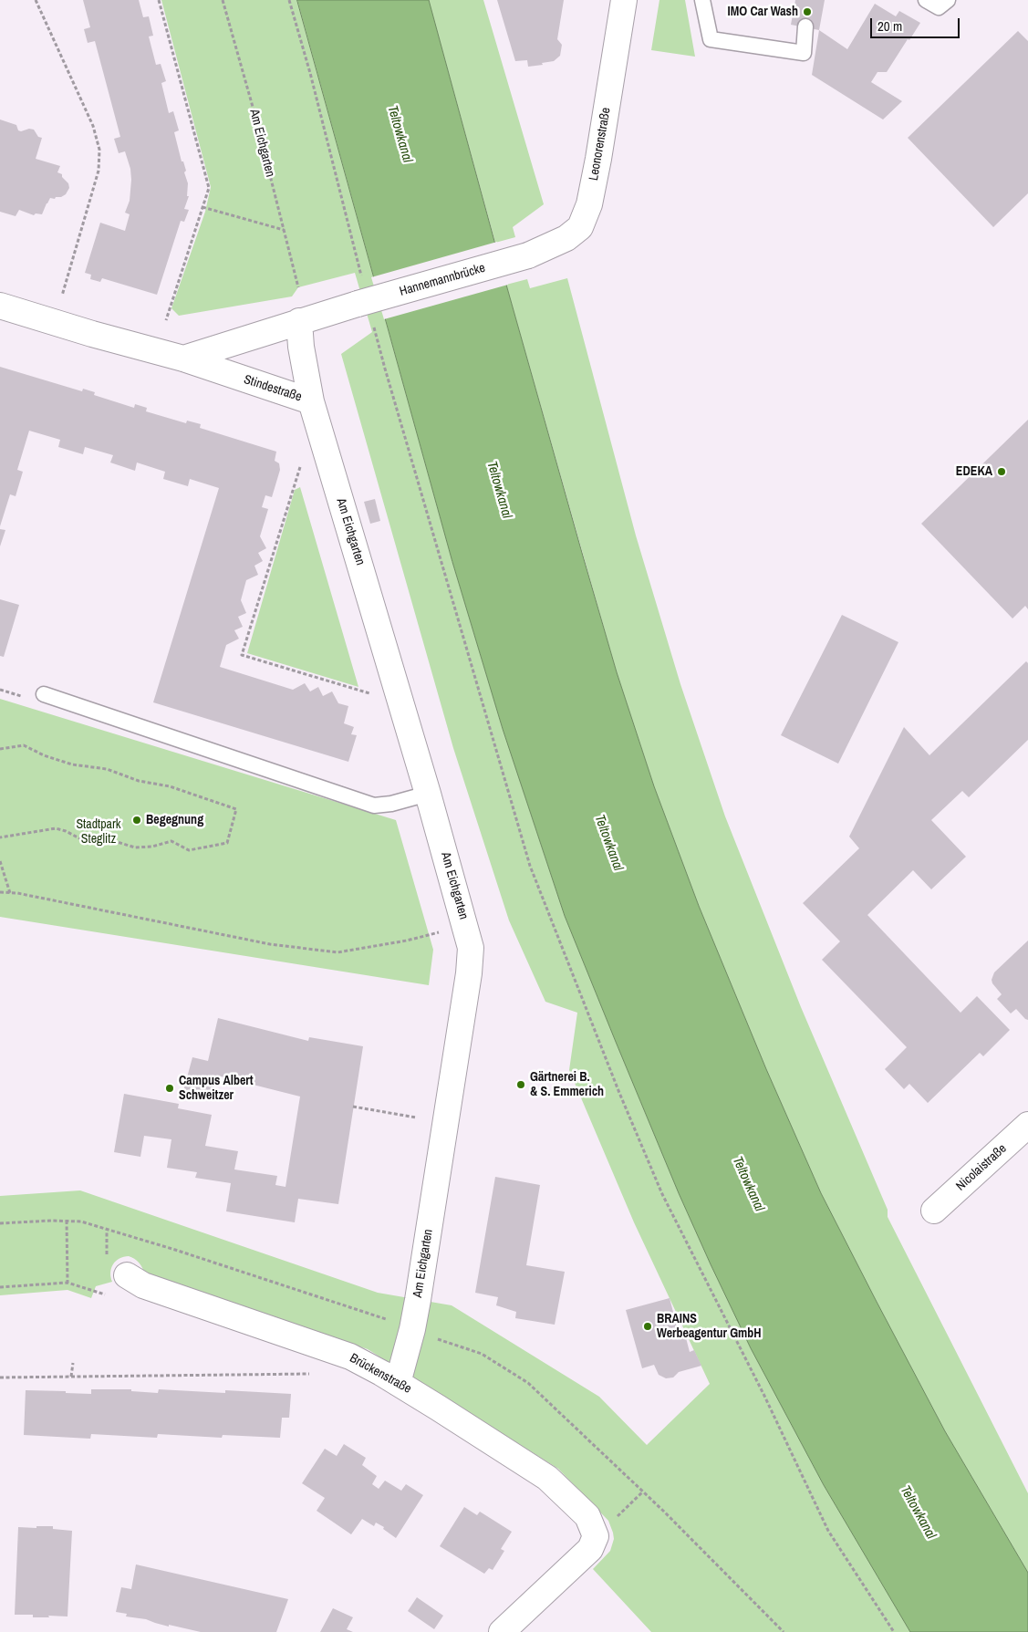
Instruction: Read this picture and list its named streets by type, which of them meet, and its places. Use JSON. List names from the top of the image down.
{
  "streets": {
    "street": [
      "Am Eichgarten",
      "Leonorenstraße",
      "Hannemannbrücke",
      "Stindestraße",
      "Nicolaistraße",
      "Brückenstraße"
    ]
  },
  "crossings": [
    ["Am Eichgarten", "Stindestraße"],
    ["Am Eichgarten", "Brückenstraße"],
    ["Leonorenstraße", "Hannemannbrücke"]
  ],
  "water": ["Teltowkanal"],
  "parks": ["Stadtpark Steglitz"],
  "places": [
    "IMO Car Wash",
    "EDEKA",
    "Begegnung",
    "Gärtnerei B. & S. Emmerich",
    "Campus Albert Schweitzer",
    "BRAINS Werbeagentur GmbH"
  ],
  "scale_bar": "20 m"
}
